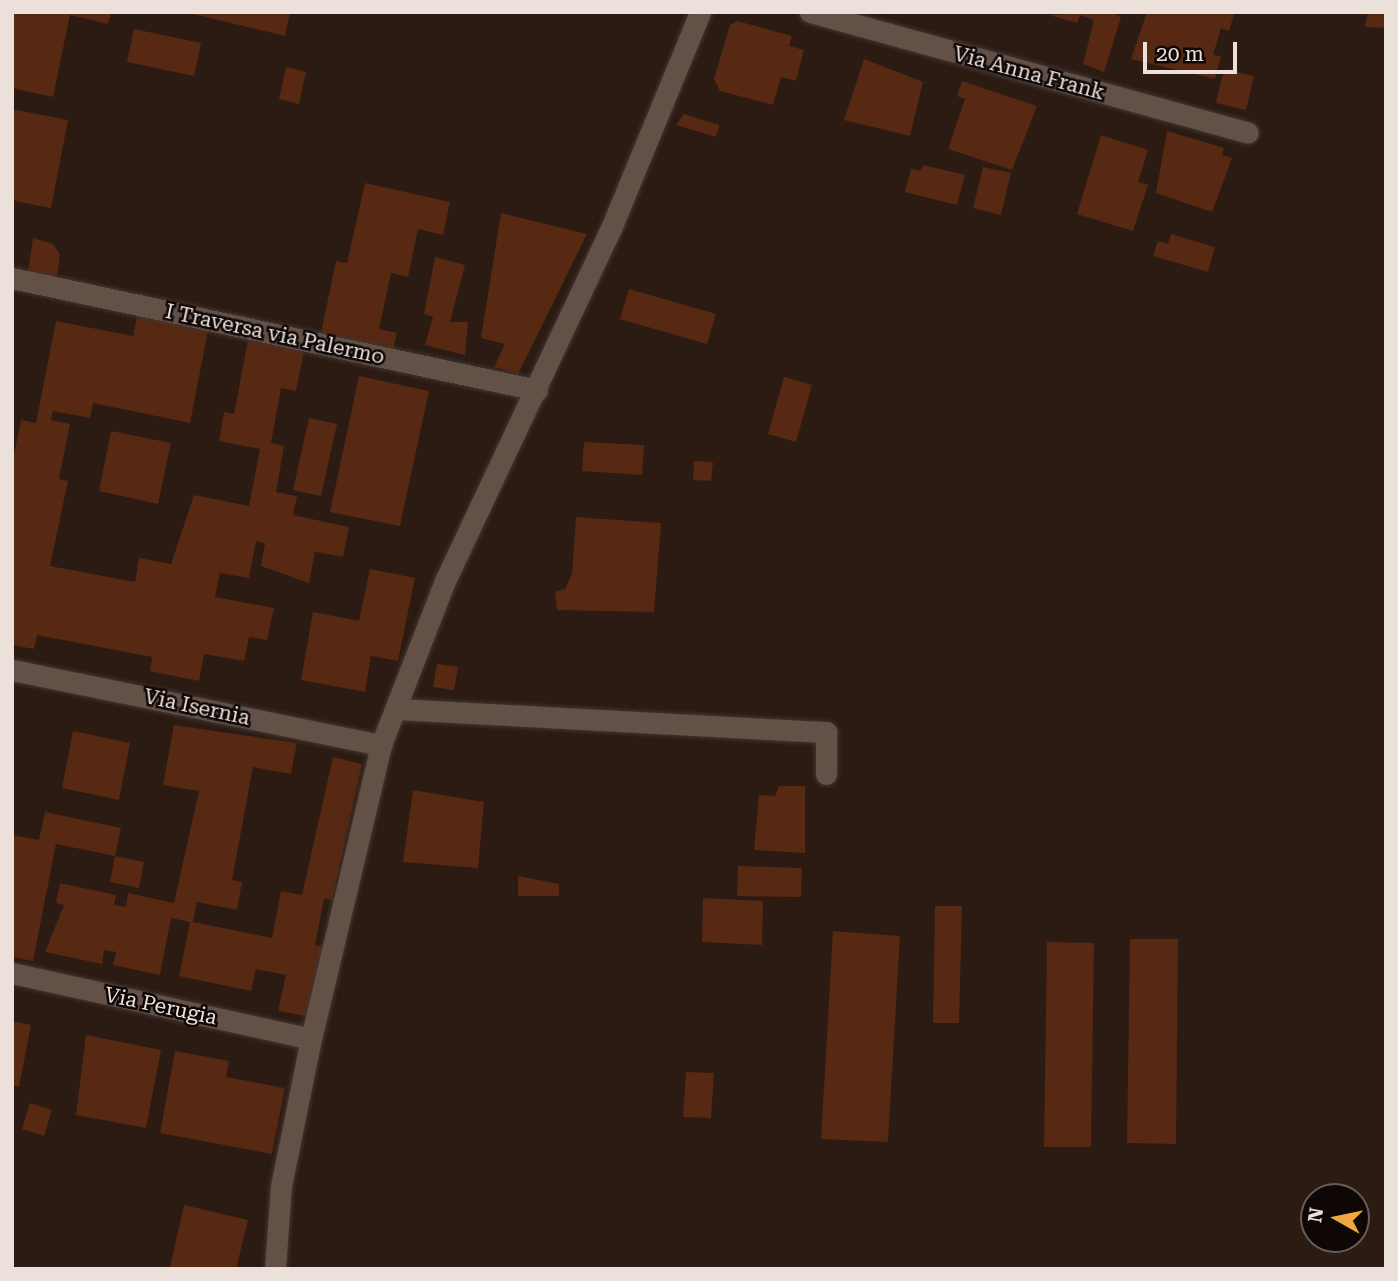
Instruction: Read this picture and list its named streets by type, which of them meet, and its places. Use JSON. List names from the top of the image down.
{
  "streets": {
    "street": [
      "Via Anna Frank",
      "I Traversa via Palermo",
      "Via Isernia",
      "Via Perugia"
    ]
  },
  "scale_bar": "20 m",
  "north": "left"
}
